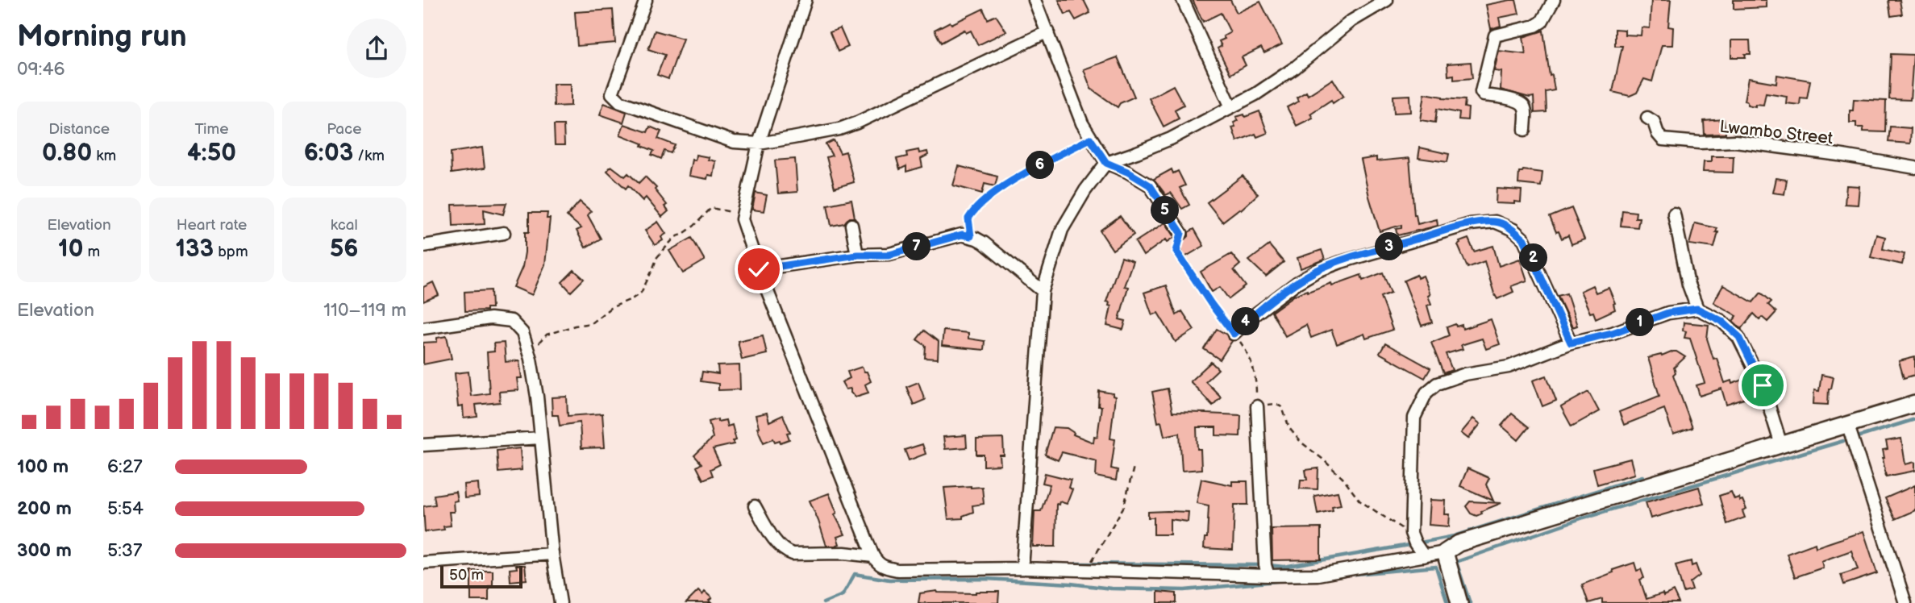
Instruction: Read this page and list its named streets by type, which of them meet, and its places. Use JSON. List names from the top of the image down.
{
  "streets": {
    "street": ["Lwambo Street"]
  },
  "scale_bar": "50 m",
  "page": {
    "heading": ["Morning run", "09:46"],
    "stats": [
      ["Distance", "0.80 km"],
      ["Time", "4:50"],
      ["Pace", "6:03 /km"],
      ["Elevation", "10 m"],
      ["Heart rate", "133 bpm"],
      ["kcal", "56"]
    ],
    "pins": [
      "6",
      "5",
      "3",
      "7",
      "2",
      "4",
      "1"
    ],
    "chart": ["Elevation", "110–119 m"],
    "list": [
      {
        "name": "100 m",
        "note": "6:27"
      },
      {
        "name": "200 m",
        "note": "5:54"
      },
      {
        "name": "300 m",
        "note": "5:37"
      }
    ],
    "scale": "50 m"
  }
}
